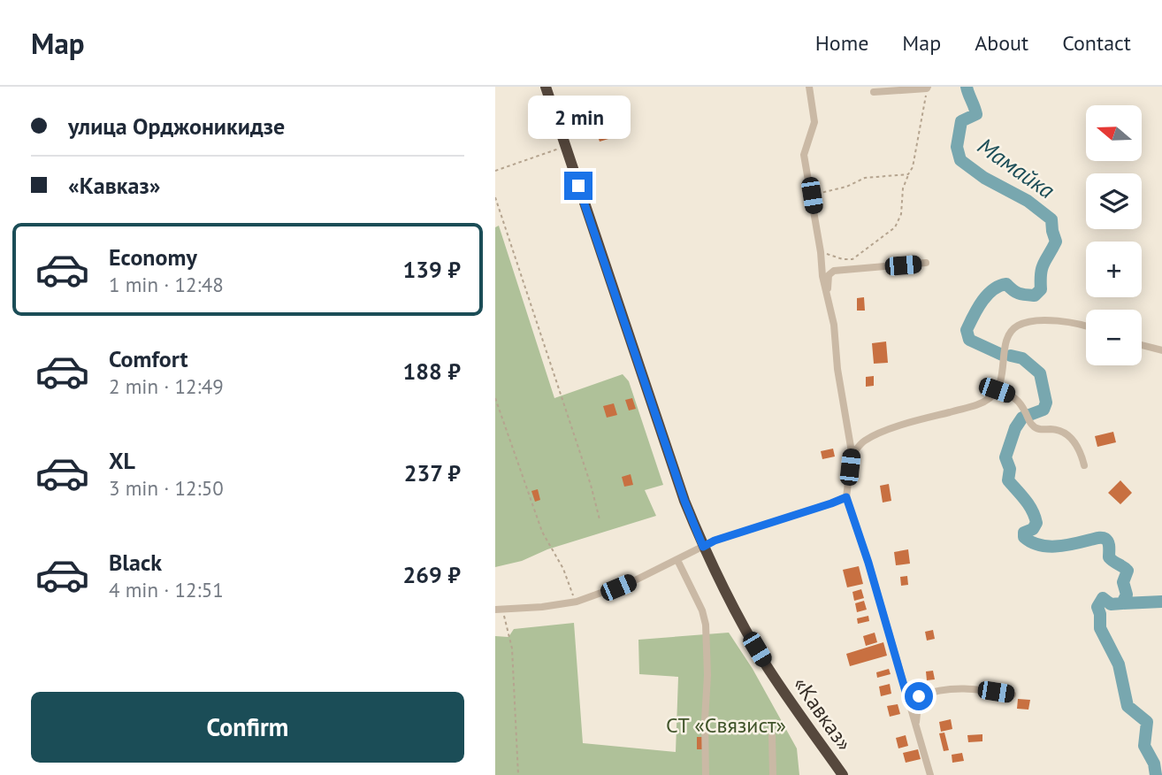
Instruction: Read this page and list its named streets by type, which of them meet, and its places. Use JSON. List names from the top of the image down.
{
  "streets": {
    "highway": ["«Кавказ»"]
  },
  "water": ["Мамайка"],
  "parks": ["СТ «Связист»"],
  "north": "left",
  "page": {
    "header": "Map",
    "nav": [
      "Home",
      "Map",
      "About",
      "Contact"
    ],
    "banner": ["улица Орджоникидзе", "«Кавказ»"],
    "bubble": "2 min",
    "map_buttons": ["+", "−"],
    "list": [
      {
        "name": "Economy",
        "note": "1 min · 12:48",
        "value": "139 ₽"
      },
      {
        "name": "Comfort",
        "note": "2 min · 12:49",
        "value": "188 ₽"
      },
      {
        "name": "XL",
        "note": "3 min · 12:50",
        "value": "237 ₽"
      },
      {
        "name": "Black",
        "note": "4 min · 12:51",
        "value": "269 ₽"
      }
    ],
    "buttons": "Confirm"
  }
}
